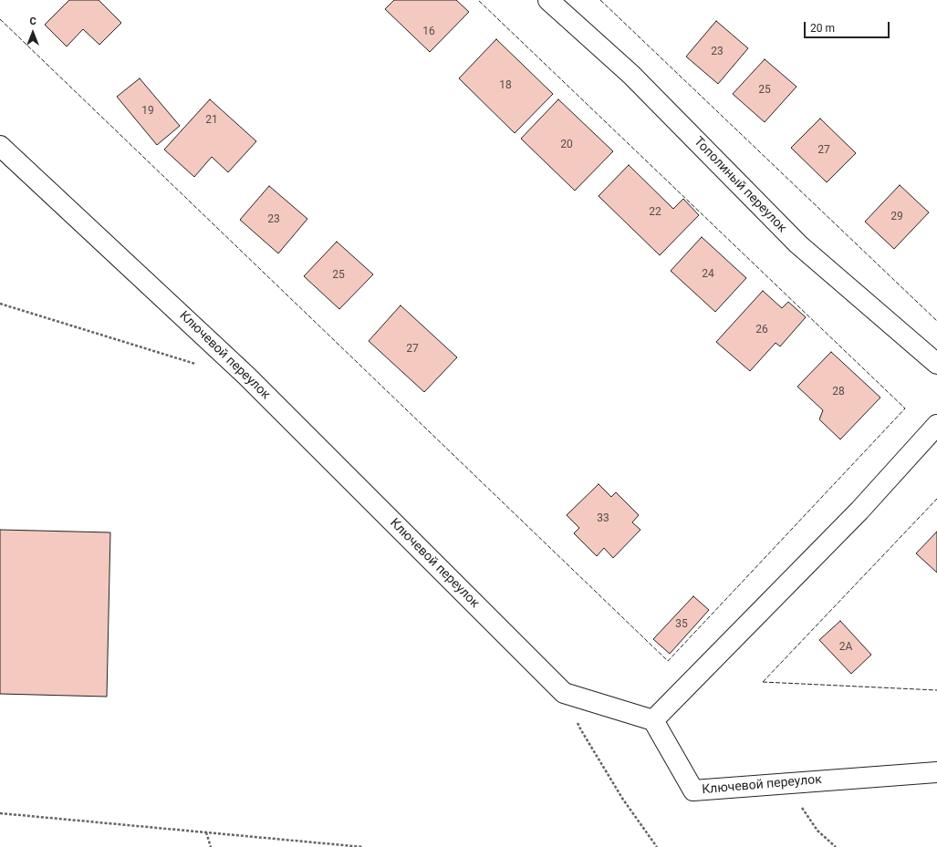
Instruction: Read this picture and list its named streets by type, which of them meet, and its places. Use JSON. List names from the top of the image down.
{
  "streets": {
    "street": ["Тополиный переулок", "Ключевой переулок"]
  },
  "house_numbers": [
    "16",
    "23",
    "18",
    "25",
    "19",
    "21",
    "20",
    "27",
    "22",
    "29",
    "23",
    "24",
    "25",
    "26",
    "27",
    "28",
    "33",
    "35",
    "2А"
  ],
  "scale_bar": "20 m",
  "north": "top"
}
